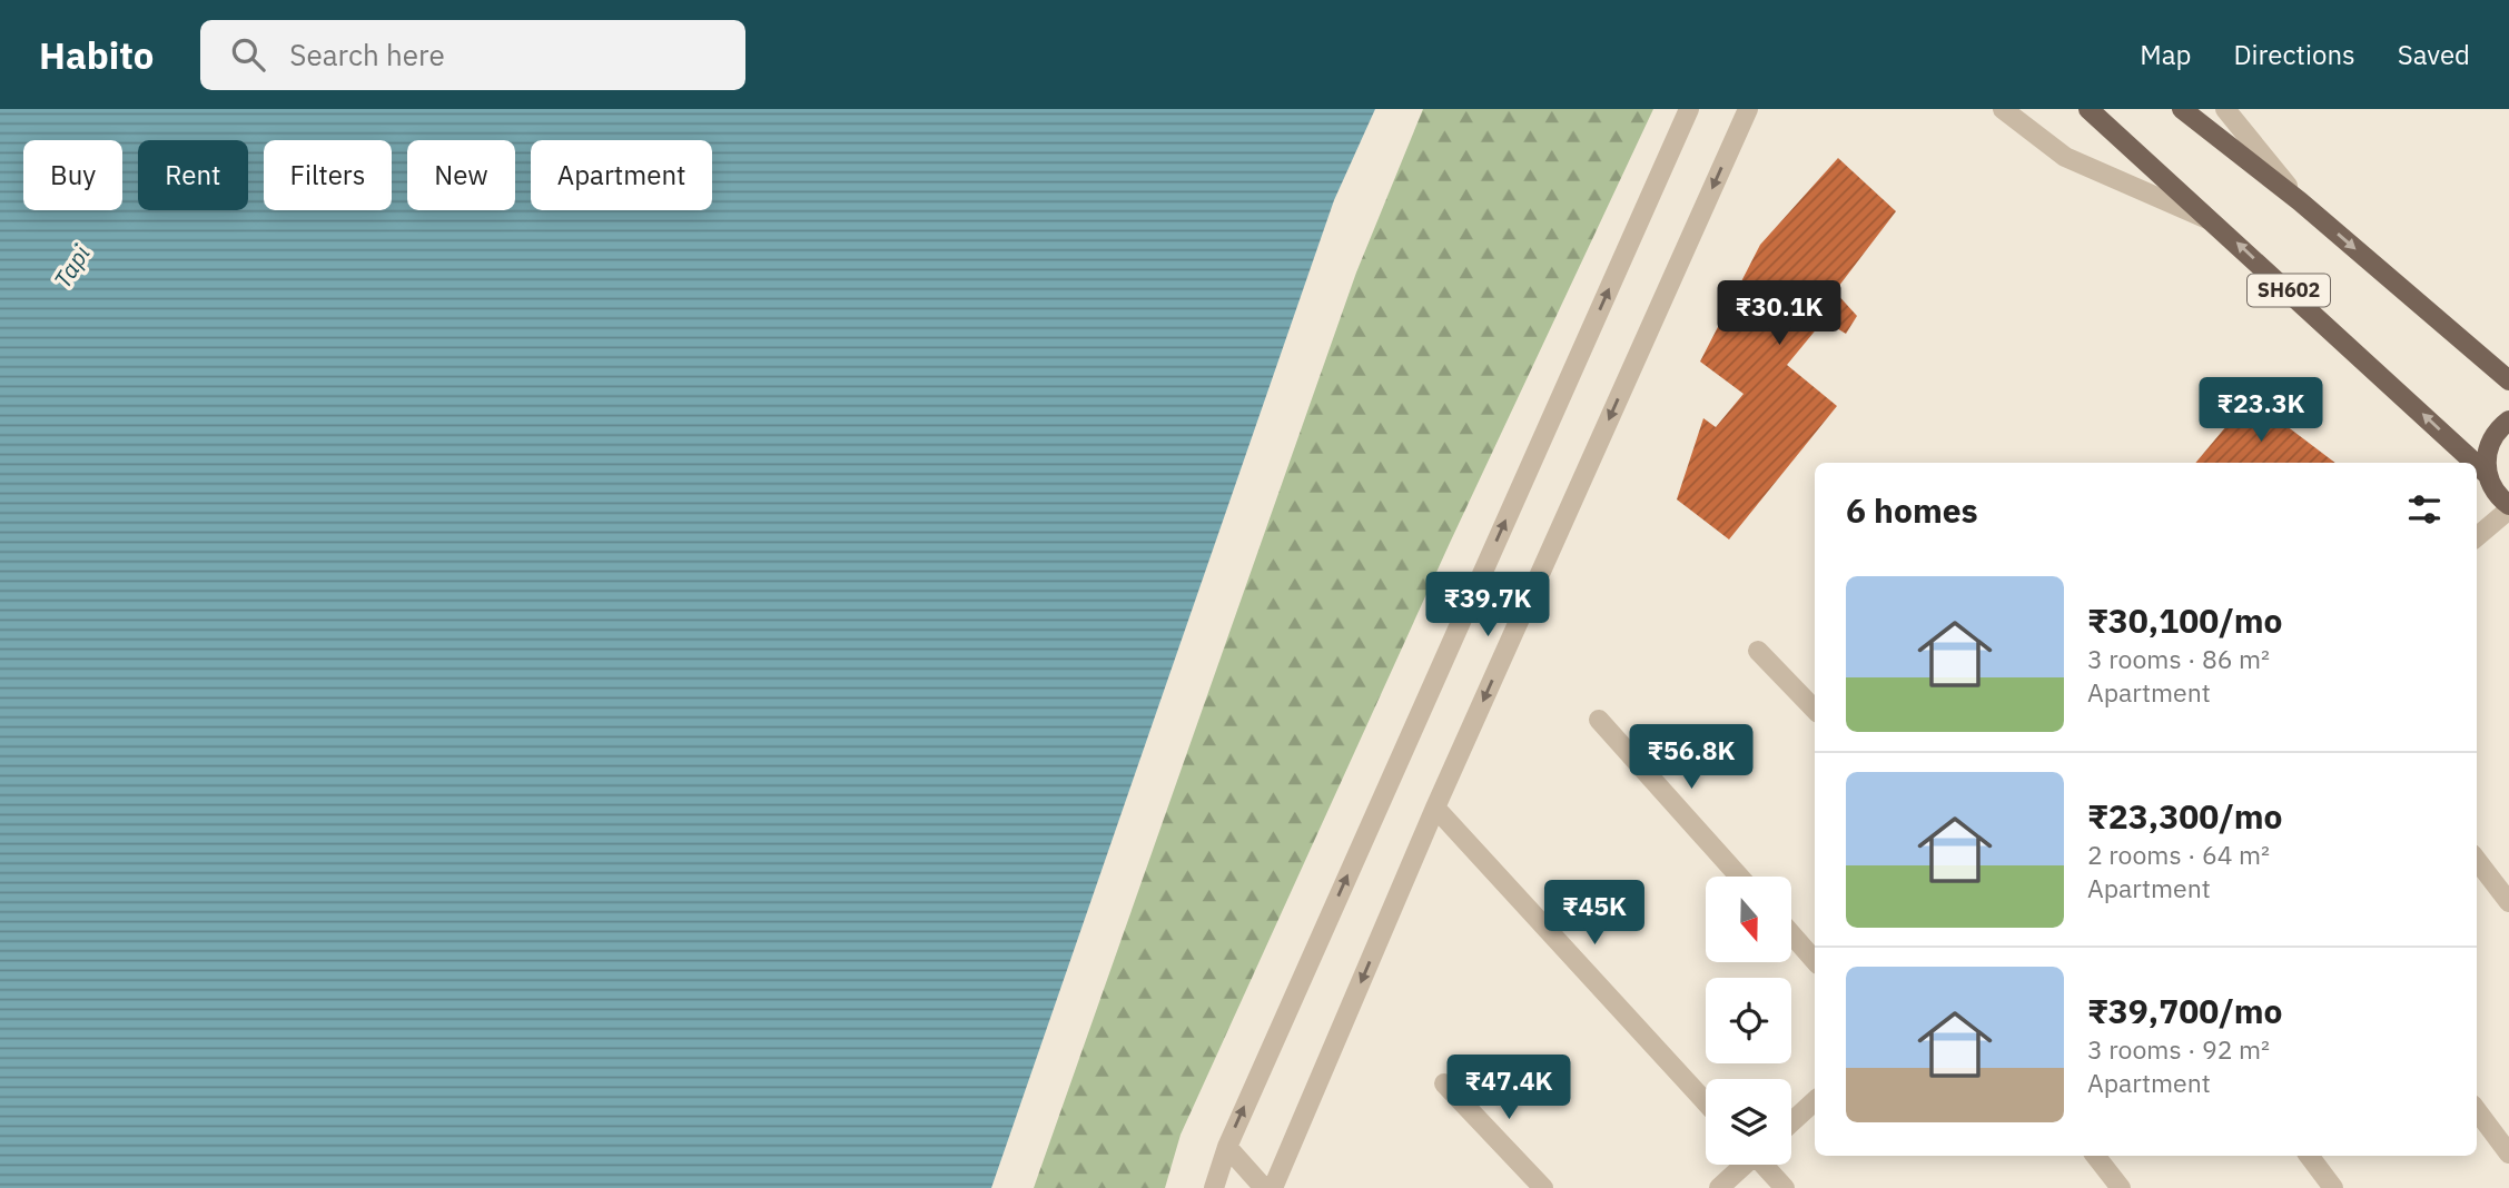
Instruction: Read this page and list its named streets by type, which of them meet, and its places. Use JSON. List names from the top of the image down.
{
  "streets": {
    "main road": ["SH602"]
  },
  "water": ["Tapi"],
  "north": "bottom",
  "page": {
    "header": "Habito",
    "search": "Search here",
    "nav": ["Map", "Directions", "Saved"],
    "chip": [
      "Buy",
      "Rent",
      "Filters",
      "New",
      "Apartment"
    ],
    "price": [
      "₹30.1K",
      "₹23.3K",
      "₹39.7K",
      "₹56.8K",
      "₹45K",
      "₹47.4K"
    ],
    "heading": "6 homes",
    "list": [
      {
        "name": "₹30,100/mo",
        "note": "3 rooms · 86 m² · Apartment"
      },
      {
        "name": "₹23,300/mo",
        "note": "2 rooms · 64 m² · Apartment"
      },
      {
        "name": "₹39,700/mo",
        "note": "3 rooms · 92 m² · Apartment"
      }
    ]
  }
}
